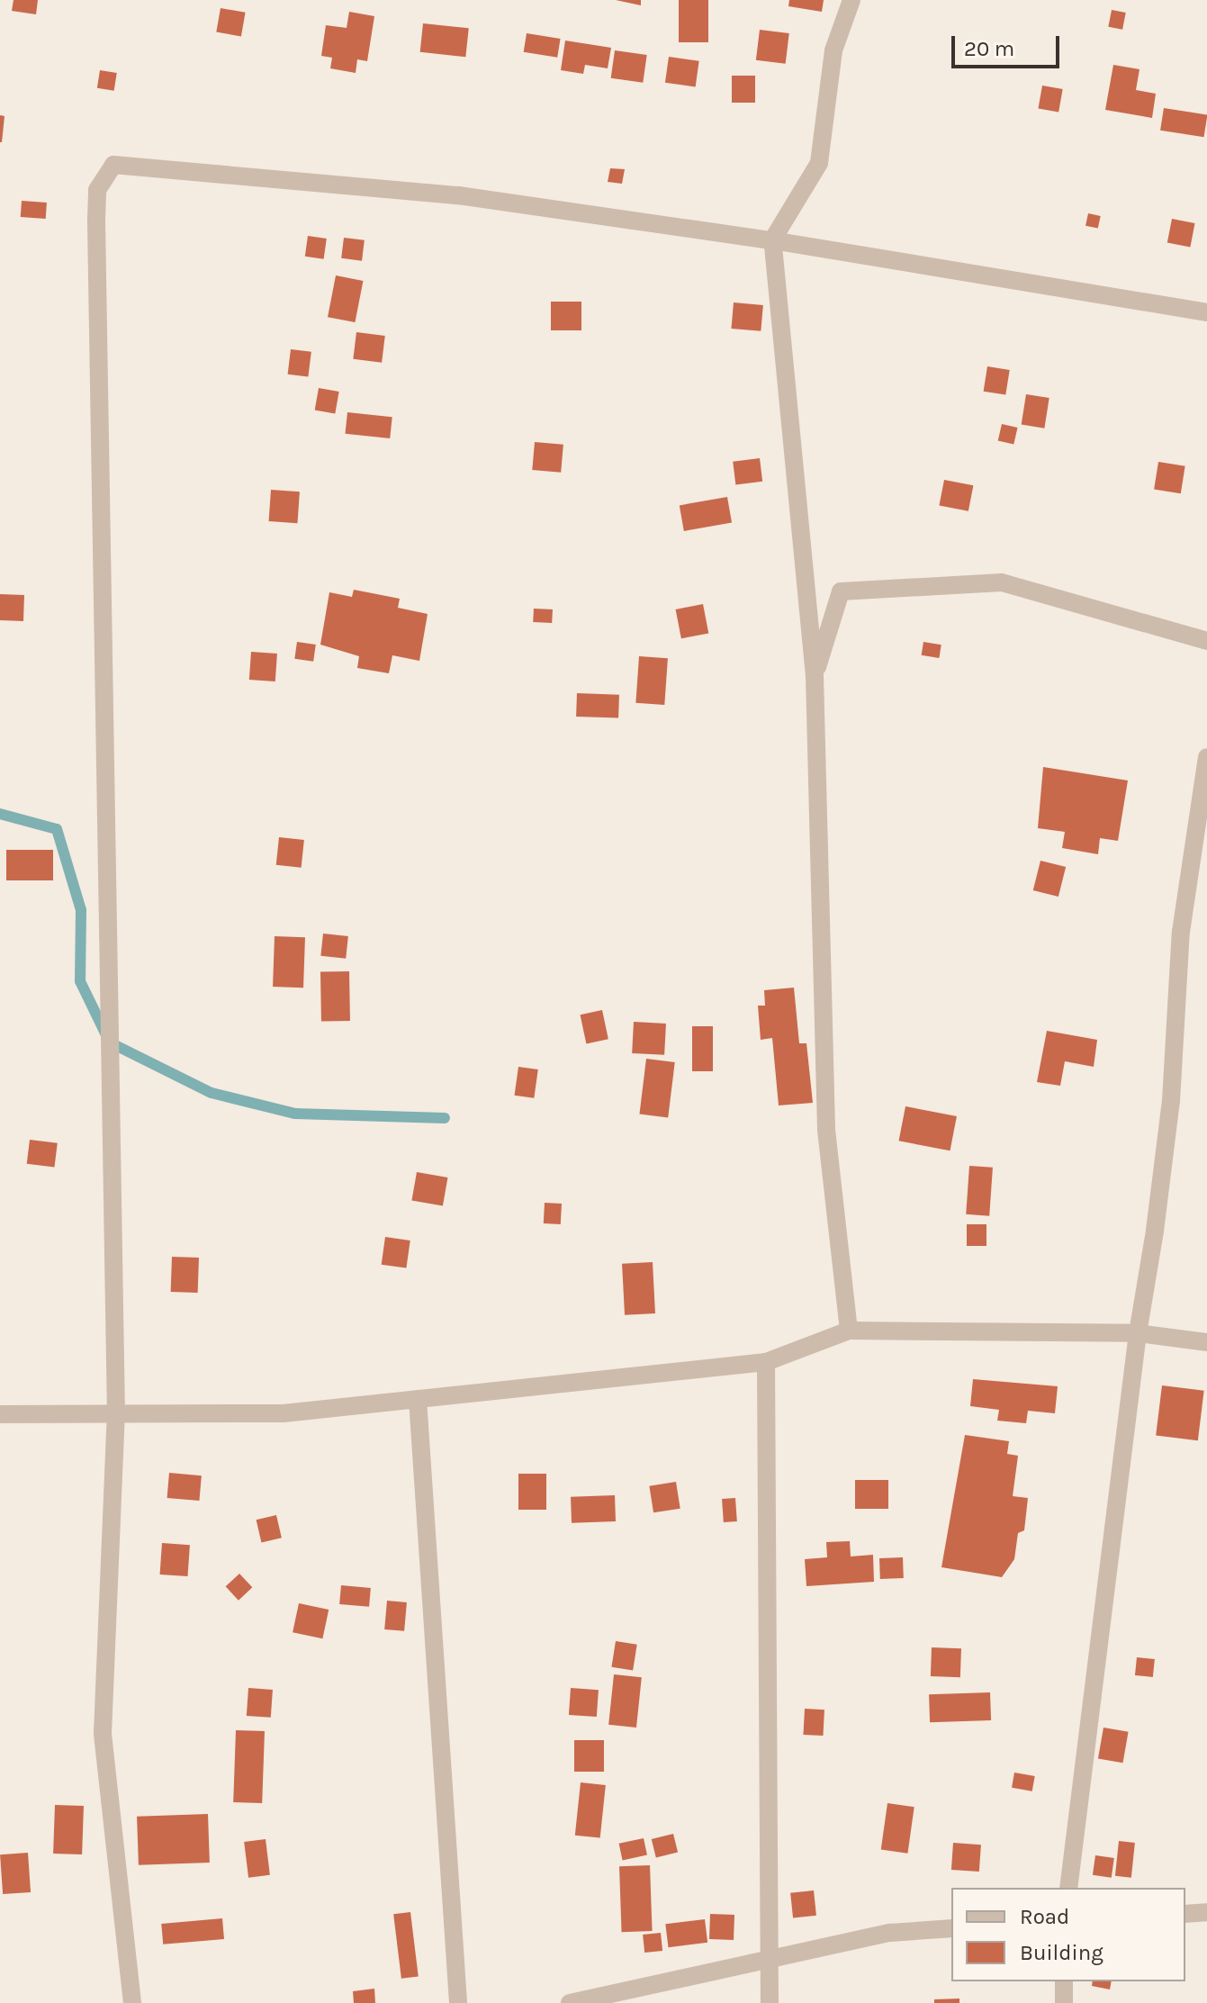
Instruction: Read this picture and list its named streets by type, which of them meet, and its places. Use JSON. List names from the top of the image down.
{
  "legend": ["Road", "Building"],
  "scale_bar": "20 m"
}
